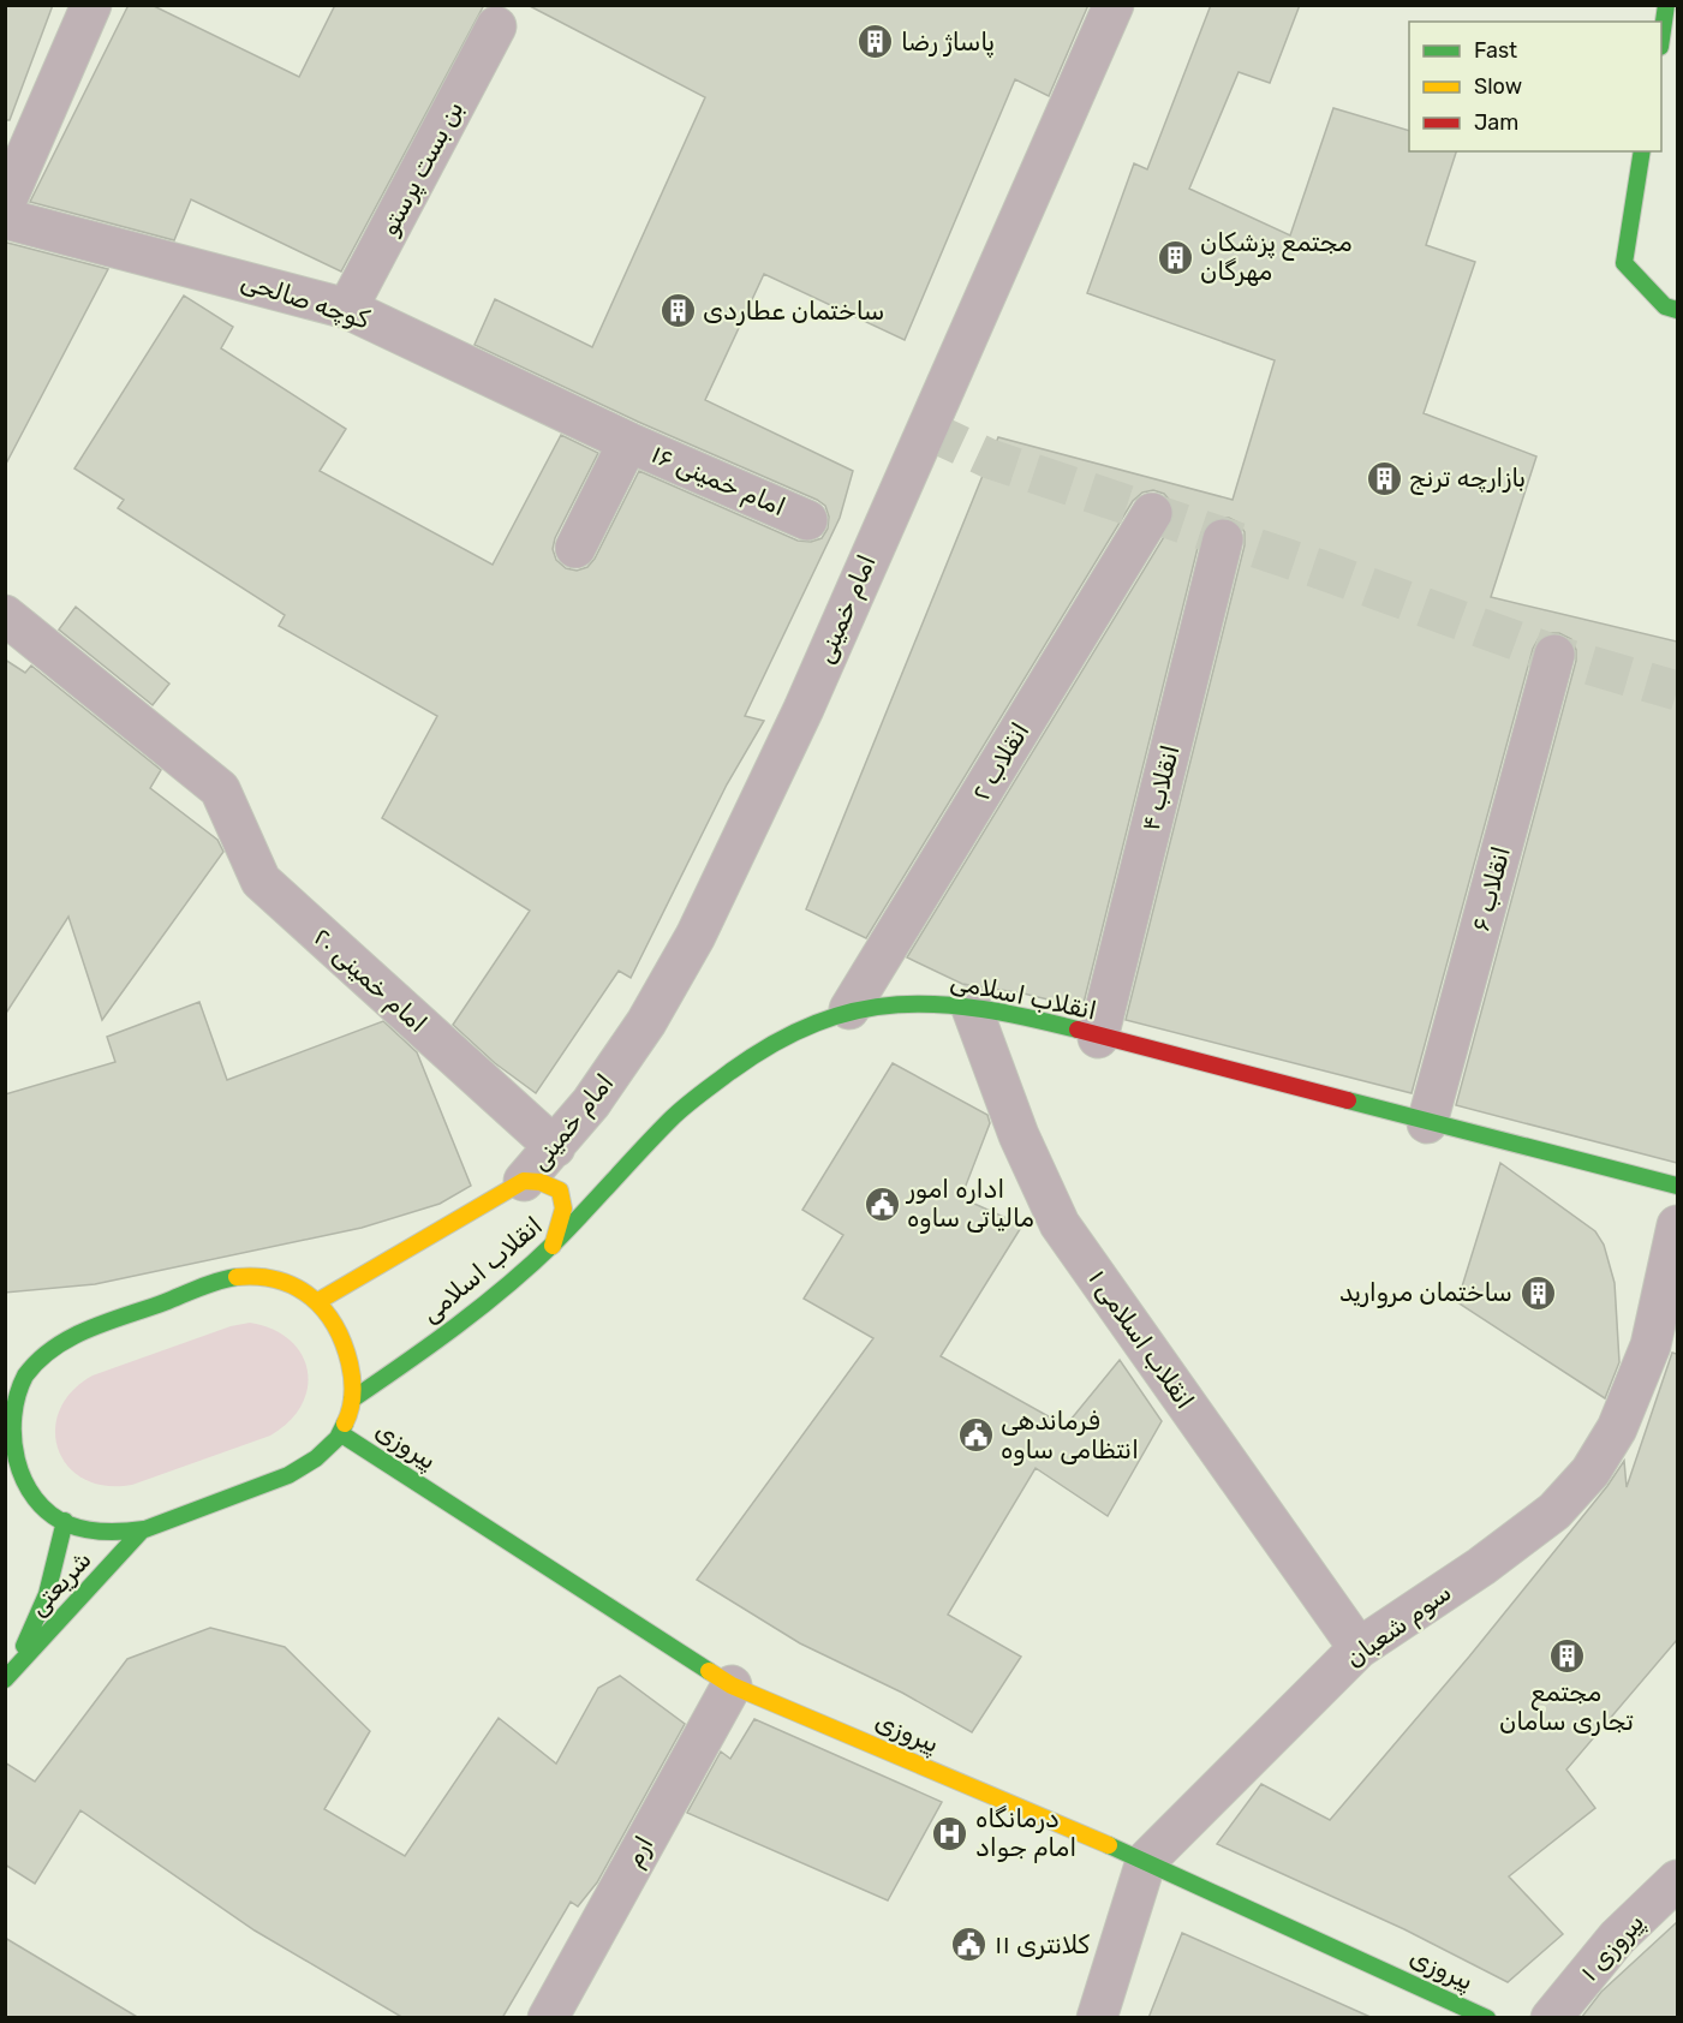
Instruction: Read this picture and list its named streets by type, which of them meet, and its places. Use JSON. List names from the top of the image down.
{
  "streets": {
    "street": [
      "بن بست پرستو",
      "کوچه صالحی",
      "امام خمینی ۱۶",
      "امام خمینی",
      "انقلاب ۲",
      "انقلاب ۴",
      "انقلاب ۶",
      "امام خمینی ۲۰",
      "انقلاب اسلامی",
      "انقلاب اسلامی ۱",
      "پیروزی",
      "شریعتی",
      "سوم شعبان",
      "ارم",
      "پیروزی ۱"
    ]
  },
  "crossings": [
    ["بن بست پرستو", "کوچه صالحی"],
    ["کوچه صالحی", "امام خمینی ۱۶"],
    ["امام خمینی", "امام خمینی ۲۰"],
    ["انقلاب ۲", "انقلاب اسلامی"],
    ["انقلاب ۴", "انقلاب اسلامی"],
    ["انقلاب ۶", "انقلاب اسلامی"],
    ["انقلاب اسلامی", "انقلاب اسلامی ۱"],
    ["انقلاب اسلامی ۱", "سوم شعبان"],
    ["پیروزی", "سوم شعبان"],
    ["پیروزی", "ارم"]
  ],
  "places": {
    "building": [
      "پاساژ رضا",
      "مجتمع پزشكان مهرگان",
      "ساختمان عطاردی",
      "بازارچه ترنج",
      "ساختمان مروارید",
      "مجتمع تجاری سامان"
    ],
    "public building": ["اداره امور مالیاتی ساوه", "فرماندهی انتظامی ساوه", "کلانتری ۱۱"],
    "hospital": ["درمانگاه امام جواد"]
  },
  "legend": ["Fast", "Slow", "Jam"]
}
